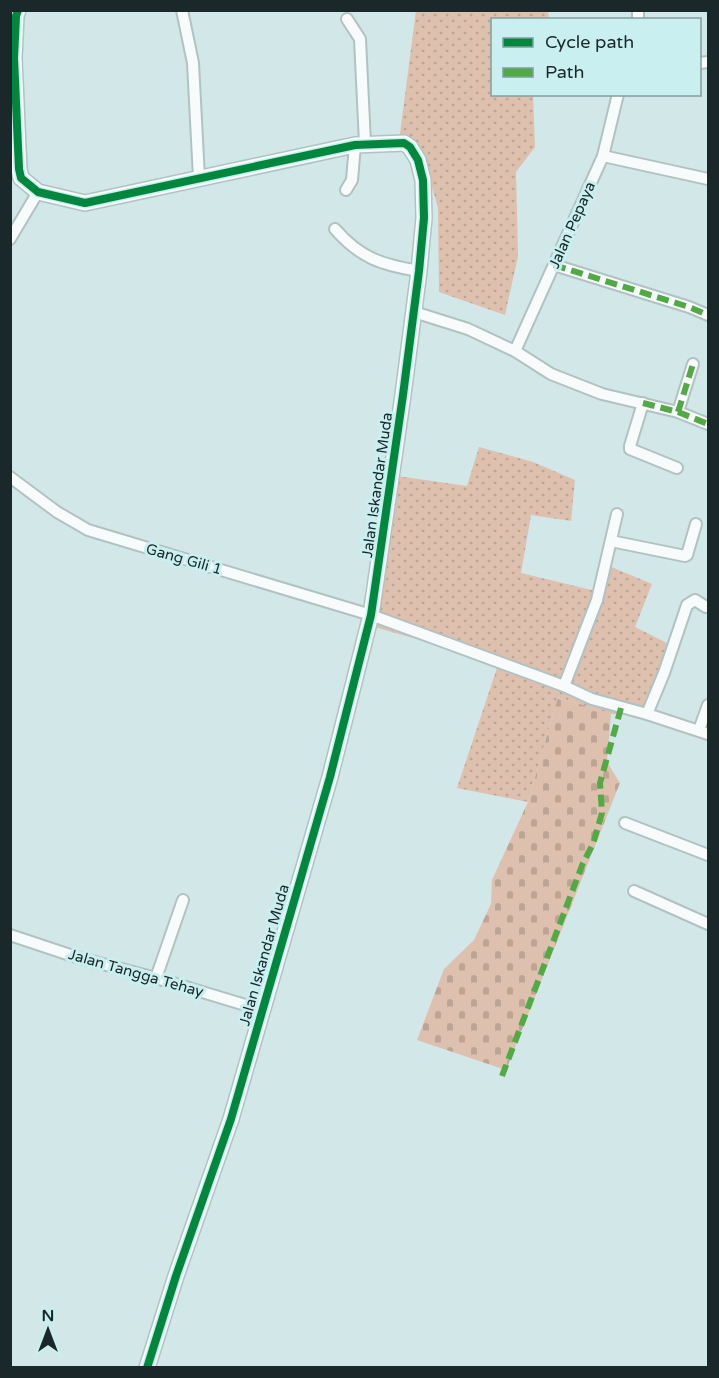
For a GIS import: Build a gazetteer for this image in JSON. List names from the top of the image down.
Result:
{
  "streets": {
    "street": [
      "Jalan Pepaya",
      "Jalan Iskandar Muda",
      "Gang Gili 1",
      "Jalan Tangga Tehay"
    ]
  },
  "crossings": [
    ["Jalan Iskandar Muda", "Gang Gili 1"],
    ["Jalan Iskandar Muda", "Jalan Tangga Tehay"]
  ],
  "legend": ["Cycle path", "Path"],
  "north": "top"
}
